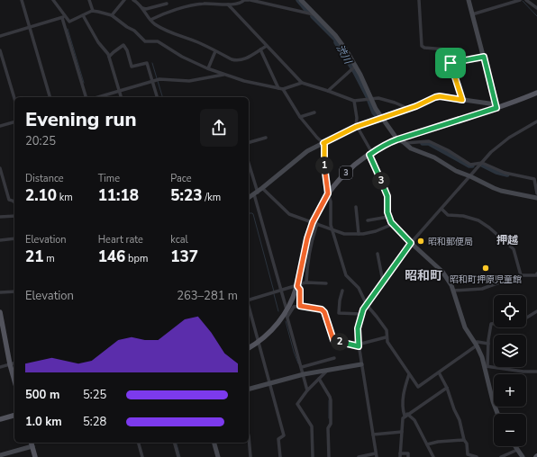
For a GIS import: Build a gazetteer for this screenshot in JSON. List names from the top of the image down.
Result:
{
  "streets": {
    "main road": ["3"]
  },
  "districts": ["押越", "昭和町"],
  "water": ["渋川"],
  "places": ["昭和郵便局", "昭和町押原児童館"],
  "page": {
    "heading": ["Evening run", "20:25"],
    "pins": ["1", "3", "2"],
    "stats": [
      ["Distance", "2.10 km"],
      ["Time", "11:18"],
      ["Pace", "5:23 /km"],
      ["Elevation", "21 m"],
      ["Heart rate", "146 bpm"],
      ["kcal", "137"]
    ],
    "chart": ["Elevation", "263–281 m"],
    "map_buttons": ["+", "−"],
    "list": [
      {
        "name": "500 m",
        "note": "5:25"
      },
      {
        "name": "1.0 km",
        "note": "5:28"
      }
    ]
  }
}
